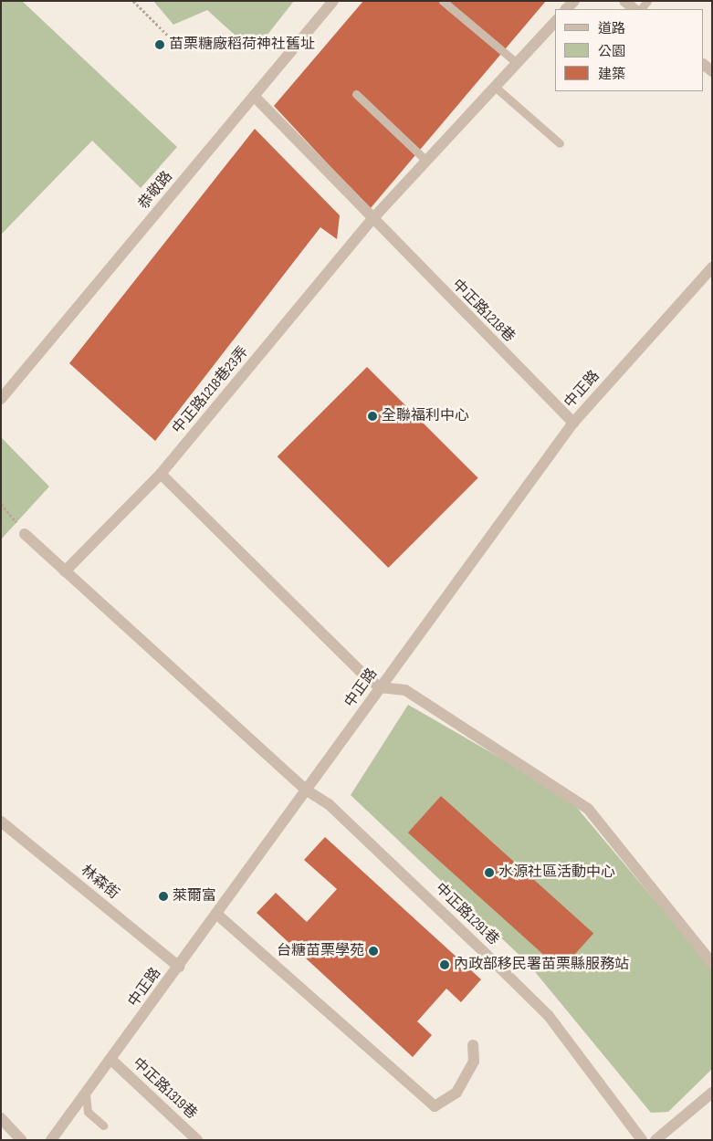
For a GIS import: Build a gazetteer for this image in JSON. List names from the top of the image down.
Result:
{
  "streets": {
    "street": [
      "恭敬路",
      "中正路1218巷",
      "中正路",
      "中正路1218巷23弄",
      "林森街",
      "中正路1291巷",
      "中正路1319巷"
    ]
  },
  "crossings": [
    ["恭敬路", "中正路1218巷"],
    ["中正路1218巷", "中正路"],
    ["中正路1218巷", "中正路1218巷23弄"],
    ["中正路", "林森街"],
    ["中正路", "中正路1291巷"],
    ["中正路", "中正路1319巷"],
    ["中正路1218巷23弄", "中正路1291巷"]
  ],
  "places": [
    "苗栗糖廠稻荷神社舊址",
    "全聯福利中心",
    "水源社區活動中心",
    "萊爾富",
    "台糖苗栗學苑",
    "內政部移民署苗栗縣服務站"
  ],
  "legend": ["道路", "公園", "建築"]
}
